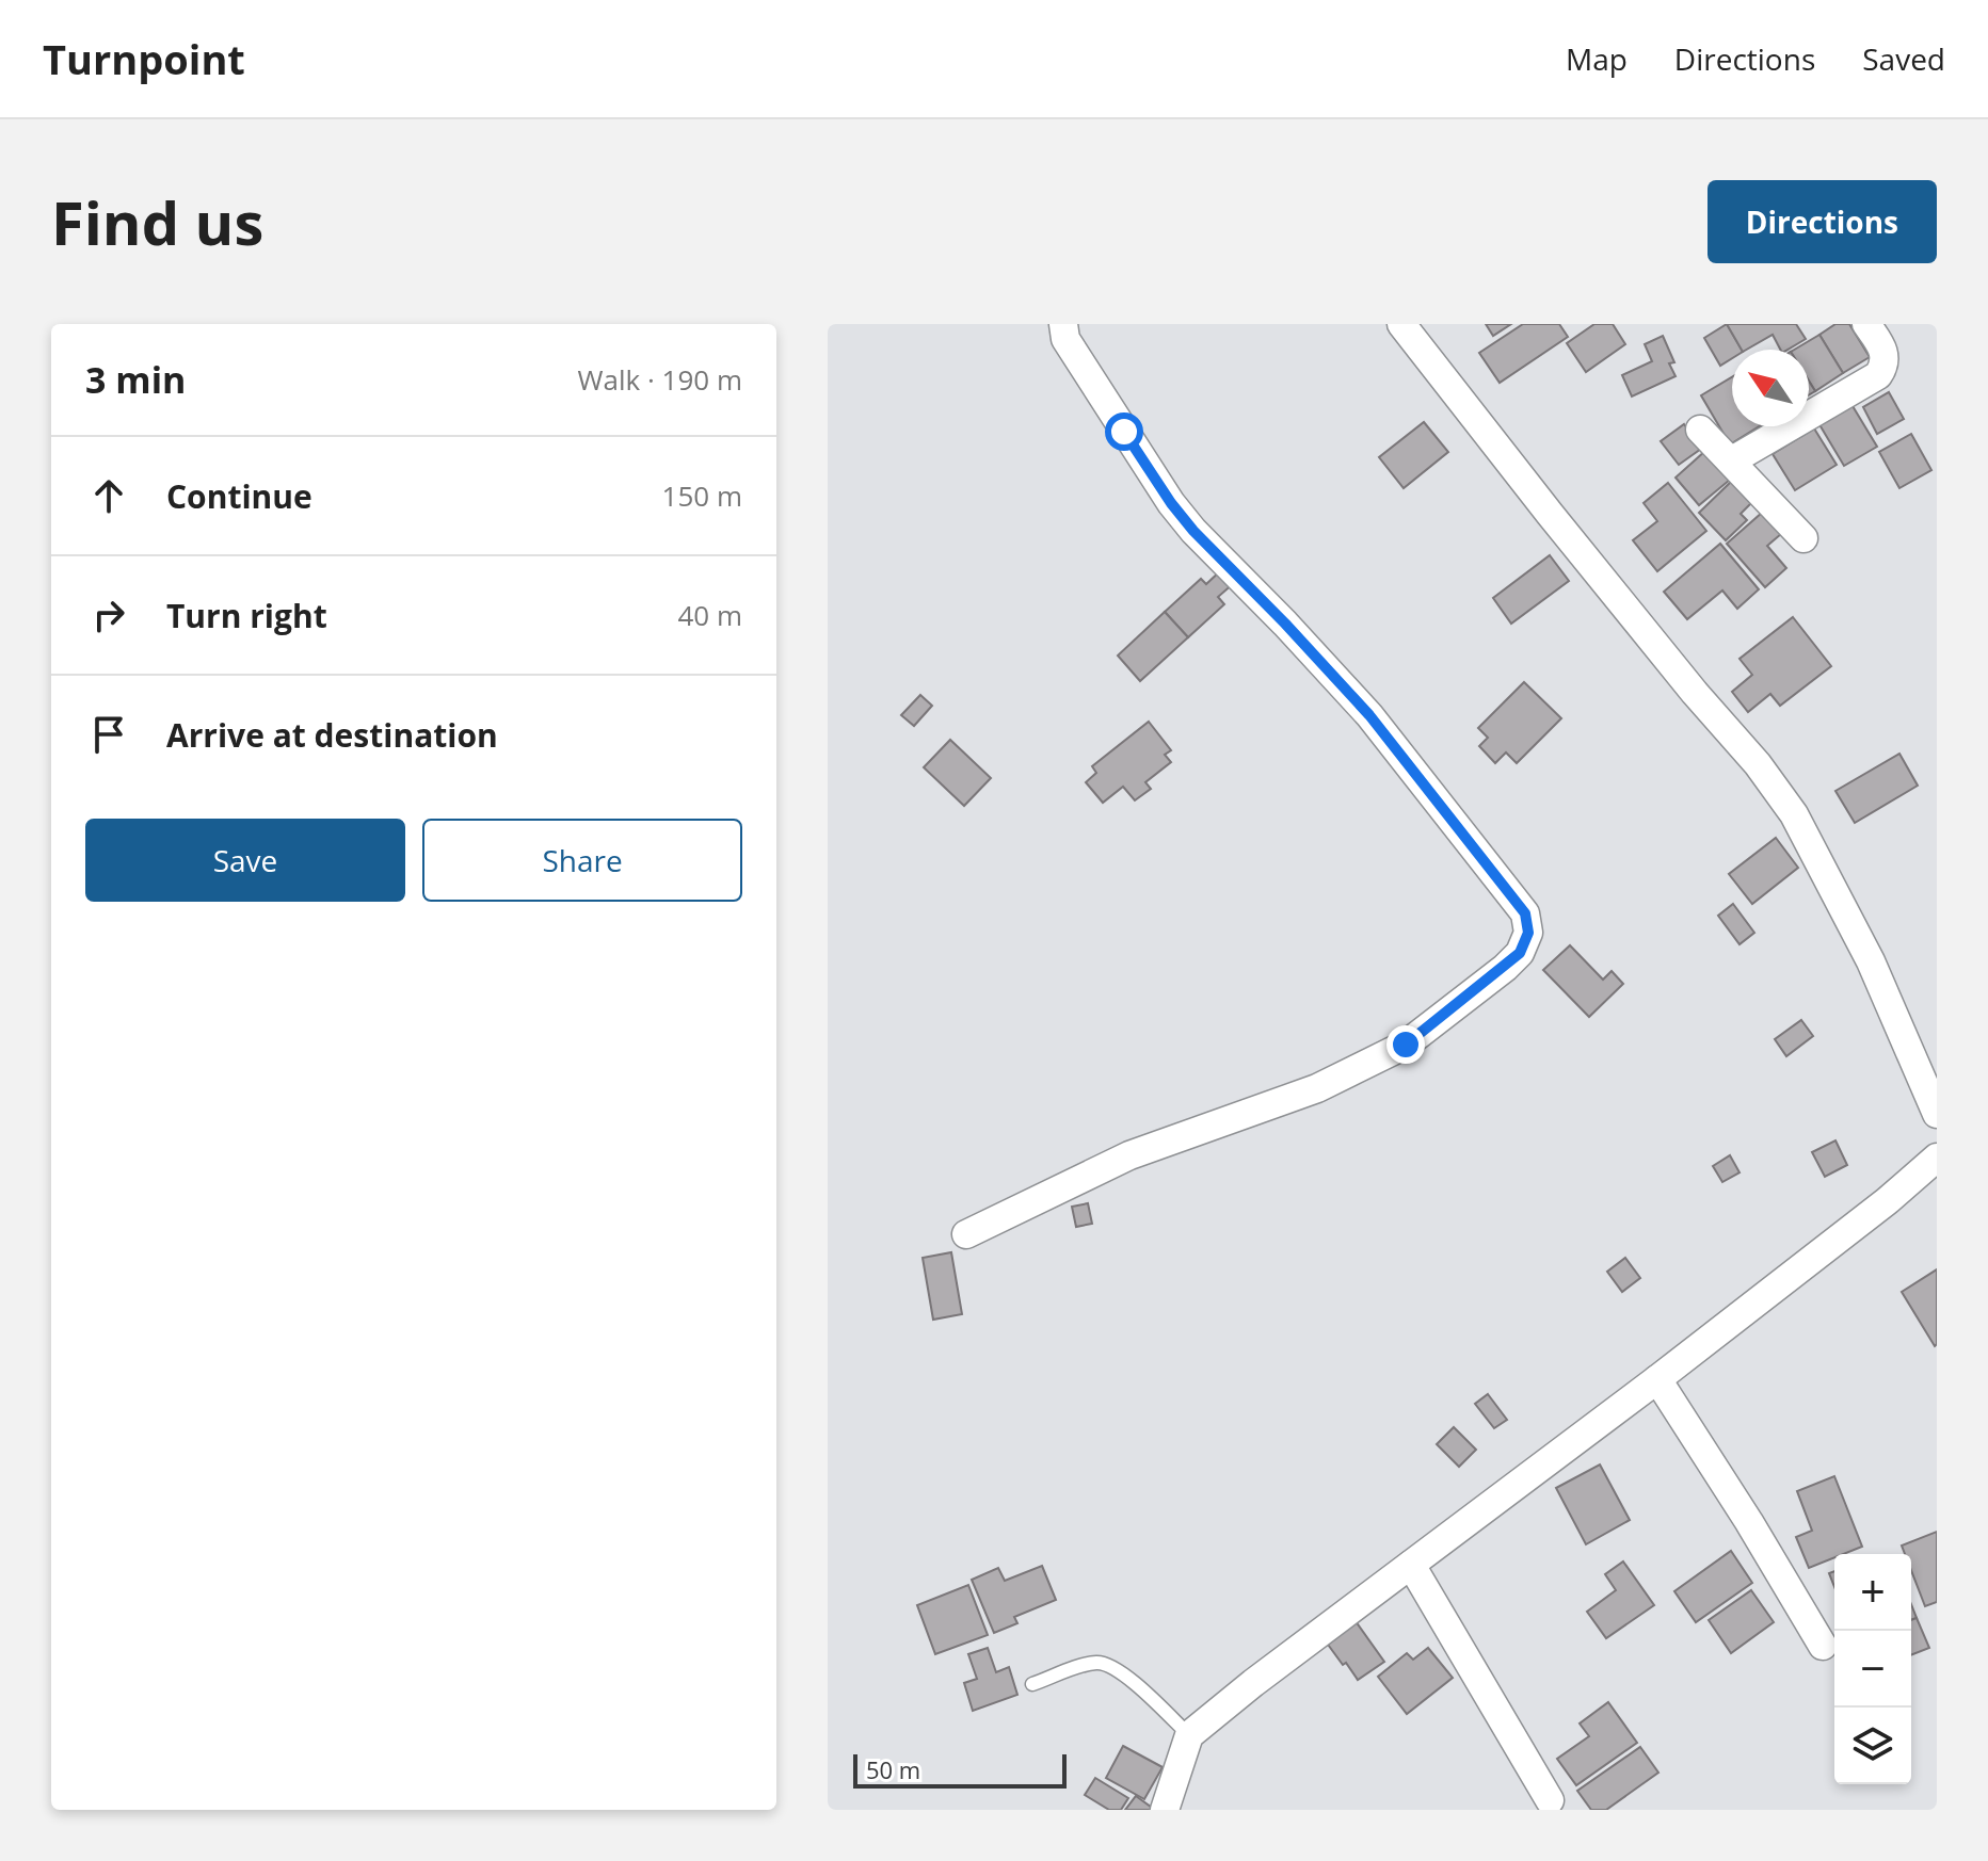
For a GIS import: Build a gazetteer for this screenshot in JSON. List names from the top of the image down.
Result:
{
  "scale_bar": "50 m",
  "north": "top left",
  "page": {
    "header": "Turnpoint",
    "nav": ["Map", "Directions", "Saved"],
    "buttons": [
      "Directions",
      ["Save", "Share"]
    ],
    "title": "Find us",
    "heading": ["3 min", "Walk · 190 m"],
    "list": [
      ["Continue", "150 m"],
      ["Turn right", "40 m"],
      "Arrive at destination"
    ],
    "map_buttons": ["+", "−"],
    "scale": "50 m"
  }
}
